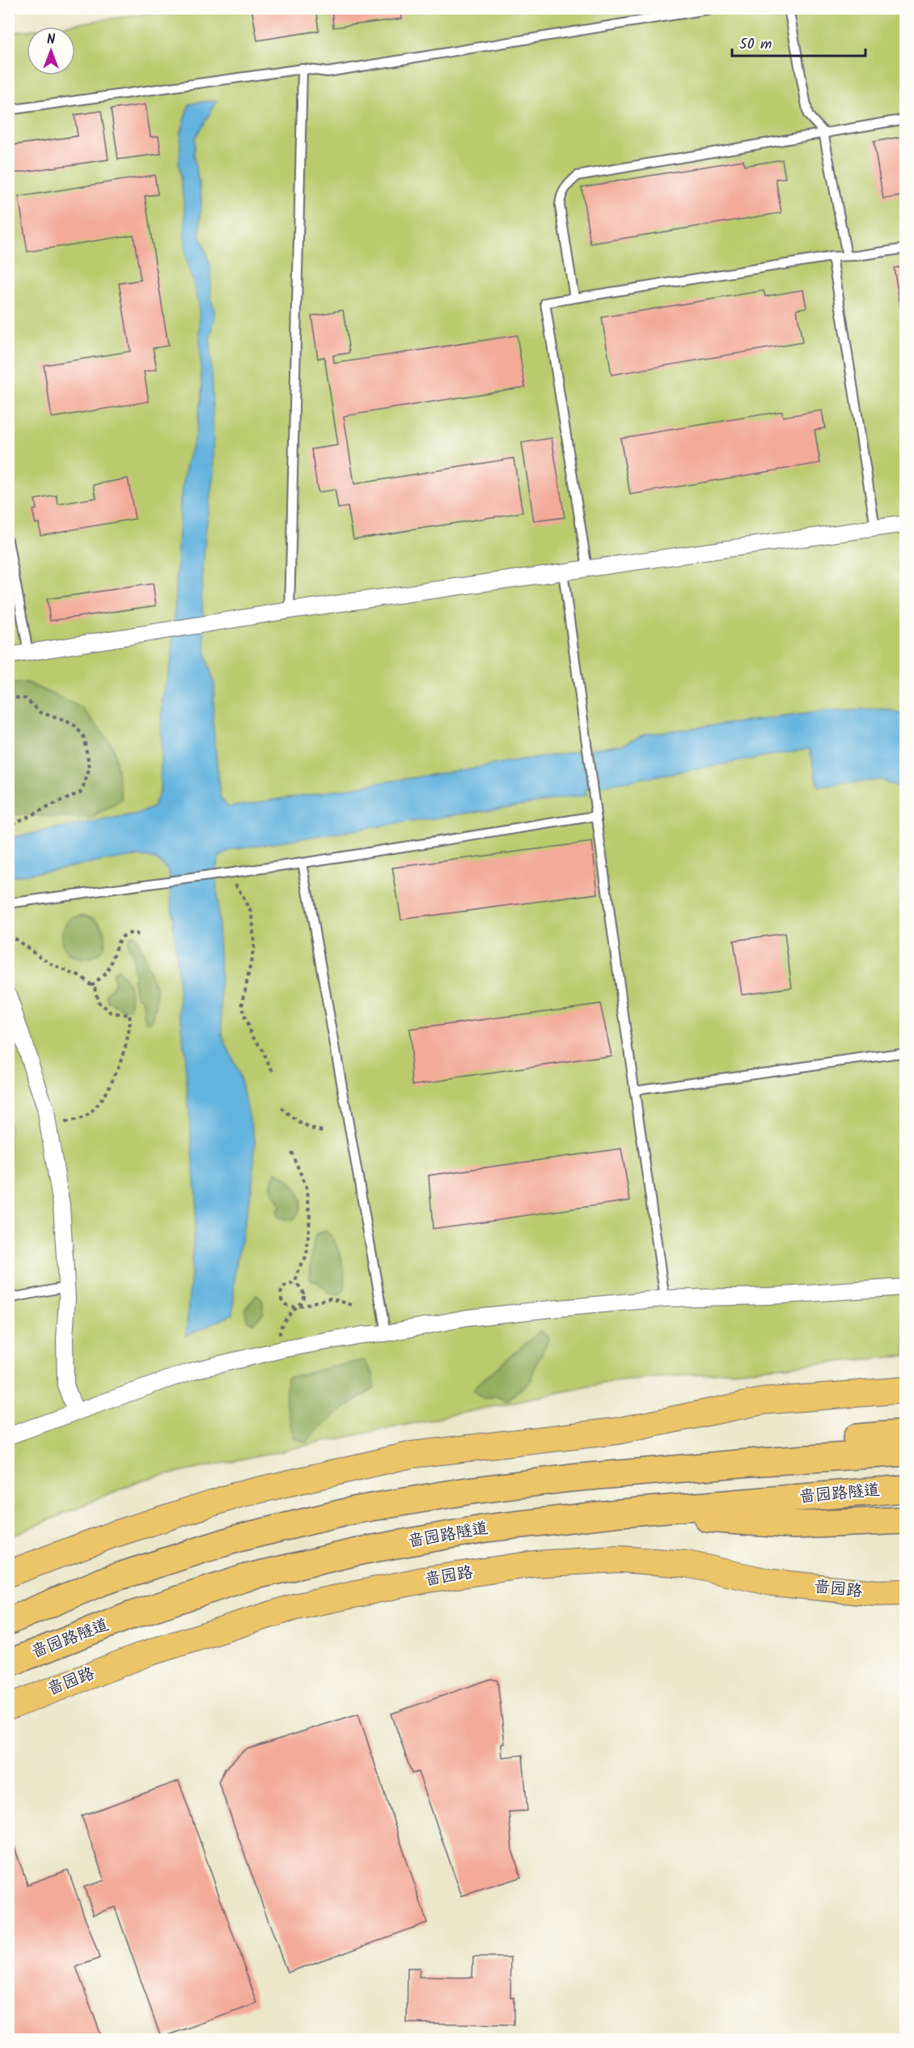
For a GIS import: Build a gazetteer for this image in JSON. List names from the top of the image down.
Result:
{
  "streets": {
    "highway": ["啬园路隧道"],
    "main road": ["啬园路"]
  },
  "scale_bar": "50 m",
  "north": "top"
}
